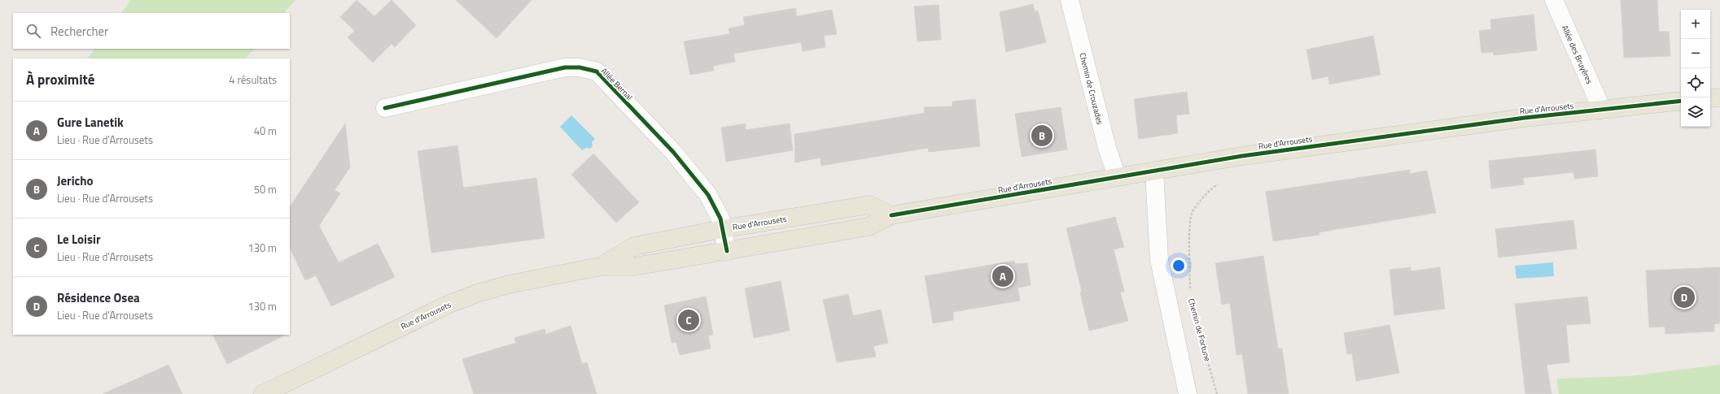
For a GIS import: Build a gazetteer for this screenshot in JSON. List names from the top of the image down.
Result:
{
  "streets": {
    "main road": ["Rue d'Arrousets"],
    "street": ["Allée des Bruyères", "Allée Bernal", "Chemin de Crouzades"],
    "path": ["Chemin de Fortune"]
  },
  "crossings": [
    ["Allée des Bruyères", "Rue d'Arrousets"],
    ["Allée Bernal", "Rue d'Arrousets"],
    ["Chemin de Crouzades", "Rue d'Arrousets"]
  ],
  "page": {
    "map_buttons": ["+", "−"],
    "search": "Rechercher",
    "heading": ["À proximité", "4 résultats"],
    "list": [
      {
        "mark": "A",
        "name": "Gure Lanetik",
        "note": "Lieu · Rue d'Arrousets",
        "value": "40 m"
      },
      {
        "mark": "B",
        "name": "Jericho",
        "note": "Lieu · Rue d'Arrousets",
        "value": "50 m"
      },
      {
        "mark": "C",
        "name": "Le Loisir",
        "note": "Lieu · Rue d'Arrousets",
        "value": "130 m"
      },
      {
        "mark": "D",
        "name": "Résidence Osea",
        "note": "Lieu · Rue d'Arrousets",
        "value": "130 m"
      }
    ],
    "pins": [
      "B",
      "A",
      "D",
      "C"
    ]
  }
}
